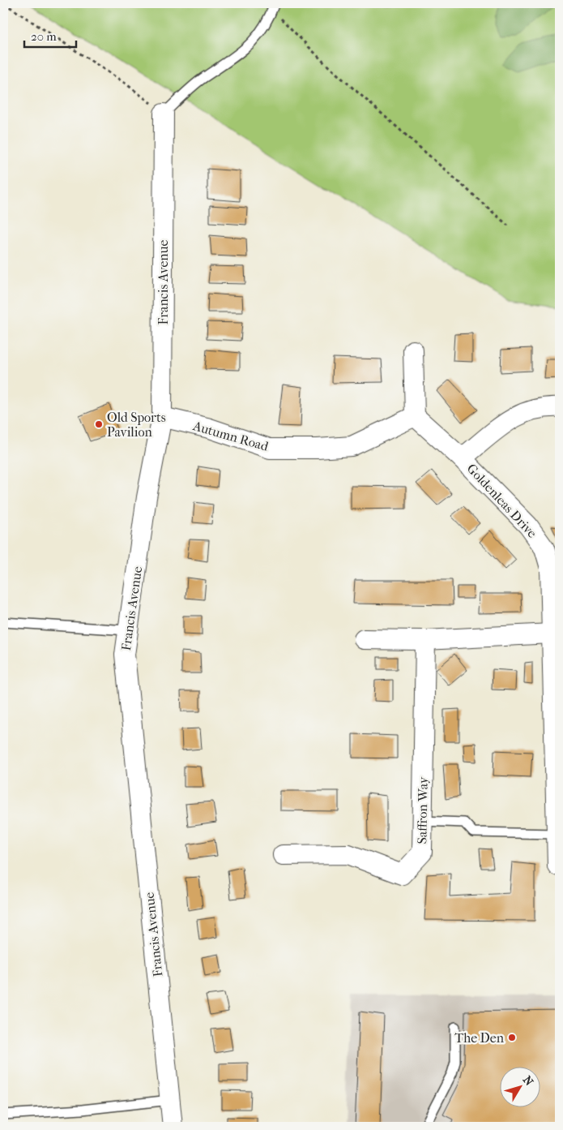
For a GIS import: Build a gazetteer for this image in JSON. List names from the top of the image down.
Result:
{
  "streets": {
    "street": [
      "Francis Avenue",
      "Autumn Road",
      "Goldenleas Drive",
      "Saffron Way"
    ]
  },
  "crossings": [
    ["Francis Avenue", "Autumn Road"],
    ["Autumn Road", "Goldenleas Drive"]
  ],
  "places": ["Old Sports Pavilion", "The Den"],
  "scale_bar": "20 m",
  "north": "top right"
}
